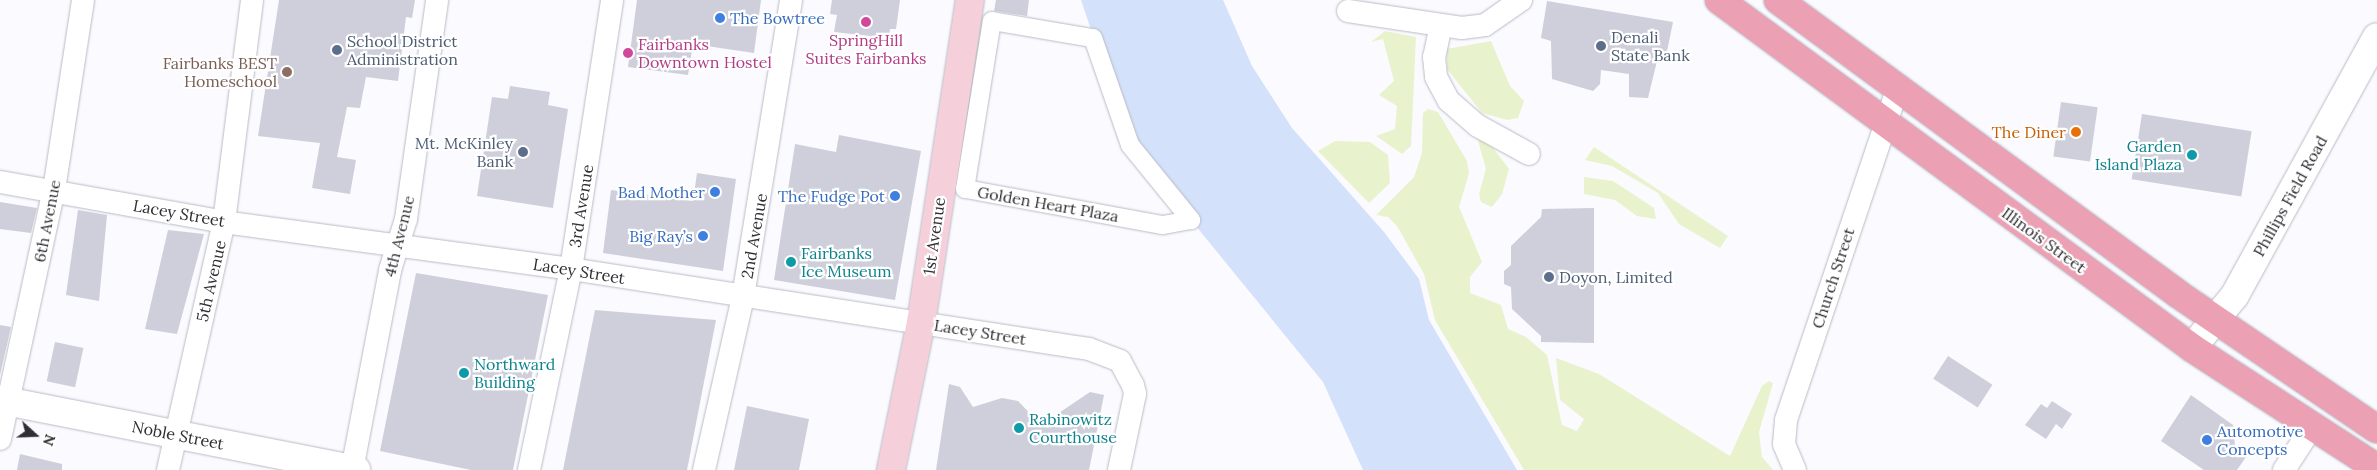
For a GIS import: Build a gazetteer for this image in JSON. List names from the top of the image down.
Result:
{
  "streets": {
    "main road": ["1st Avenue", "Illinois Street"],
    "street": [
      "Phillips Field Road",
      "Golden Heart Plaza",
      "3rd Avenue",
      "Lacey Street",
      "6th Avenue",
      "4th Avenue",
      "2nd Avenue",
      "Church Street",
      "5th Avenue",
      "Noble Street"
    ]
  },
  "crossings": [
    ["Phillips Field Road", "Illinois Street"],
    ["3rd Avenue", "Lacey Street"],
    ["Lacey Street", "6th Avenue"],
    ["Lacey Street", "4th Avenue"],
    ["Lacey Street", "2nd Avenue"],
    ["Lacey Street", "1st Avenue"],
    ["Lacey Street", "5th Avenue"],
    ["6th Avenue", "Noble Street"],
    ["4th Avenue", "Noble Street"],
    ["Illinois Street", "Church Street"],
    ["5th Avenue", "Noble Street"]
  ],
  "places": [
    "The Bowtree",
    "SpringHill Suites Fairbanks",
    "Denali State Bank",
    "School District Administration",
    "Fairbanks Downtown Hostel",
    "Fairbanks BEST Homeschool",
    "The Diner",
    "Mt. McKinley Bank",
    "Garden Island Plaza",
    "Bad Mother",
    "The Fudge Pot",
    "Big Ray’s",
    "Fairbanks Ice Museum",
    "Doyon, Limited",
    "Northward Building",
    "Rabinowitz Courthouse",
    "Automotive Concepts"
  ],
  "north": "right"
}
